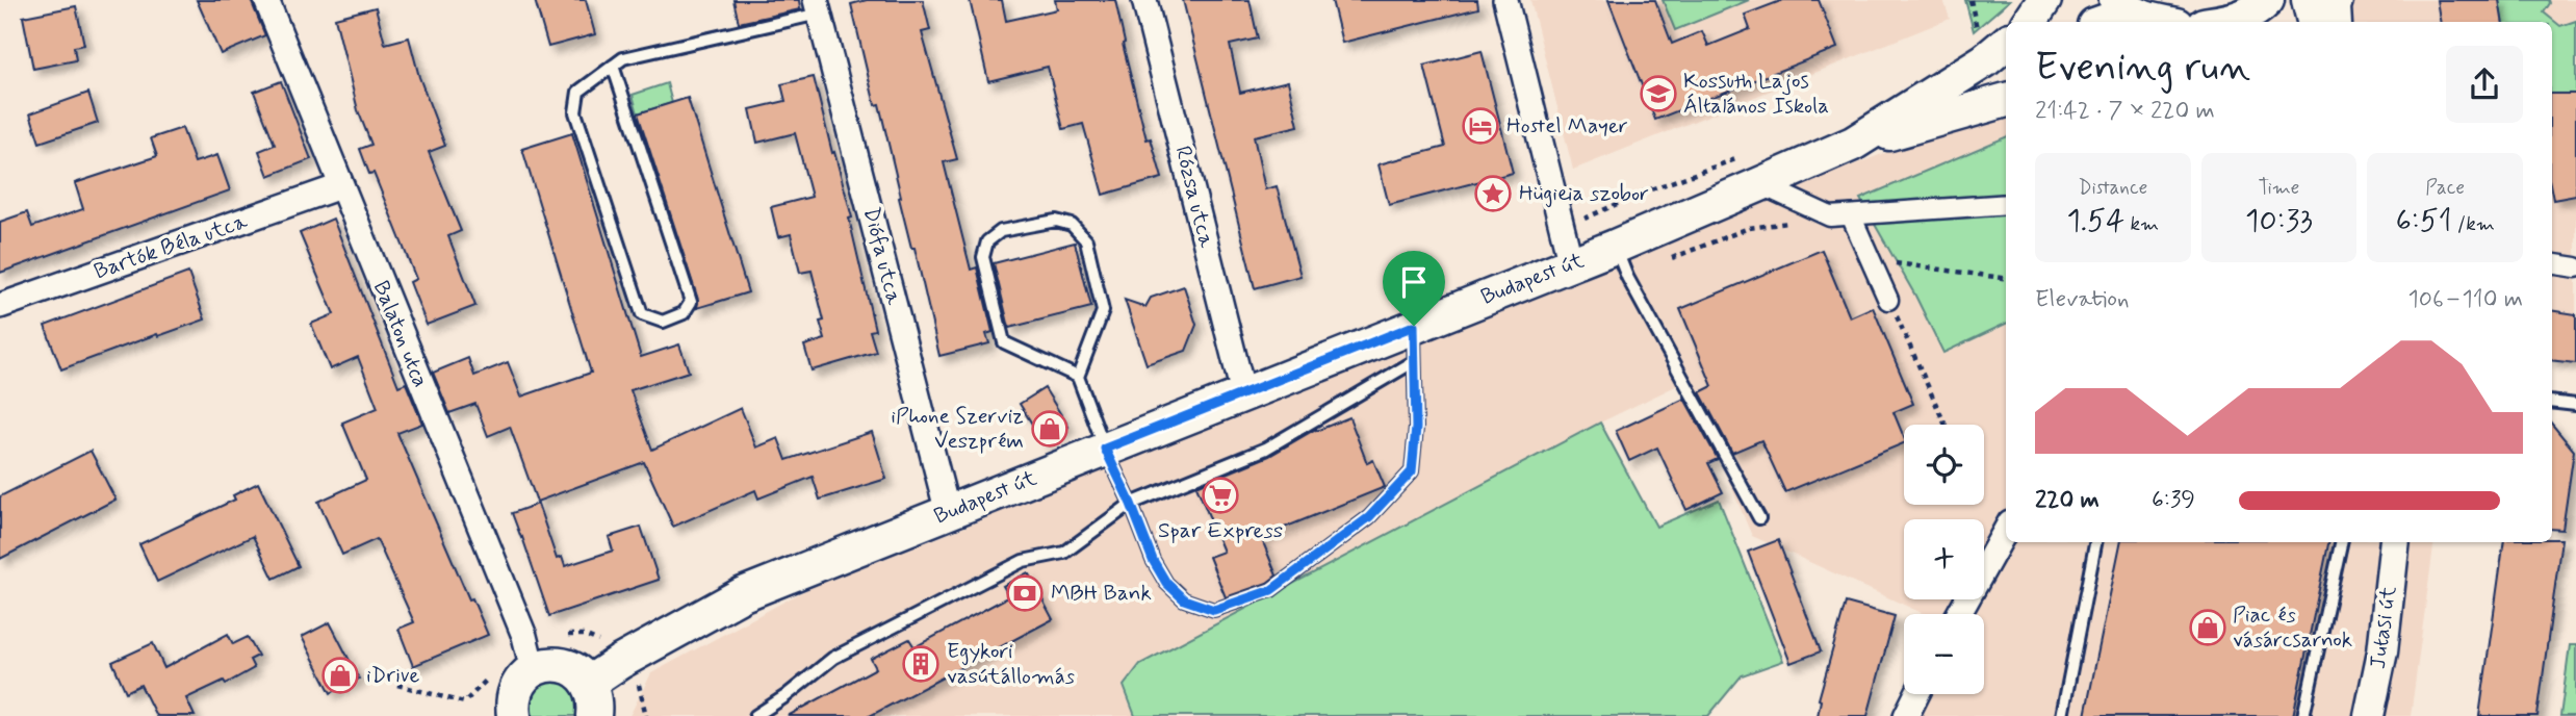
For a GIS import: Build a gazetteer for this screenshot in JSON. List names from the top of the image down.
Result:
{
  "streets": {
    "main road": ["Budapest út"],
    "street": [
      "Rózsa utca",
      "Bartók Béla utca",
      "Diófa utca",
      "Balaton utca",
      "Jutasi út"
    ]
  },
  "crossings": [
    ["Rózsa utca", "Budapest út"],
    ["Bartók Béla utca", "Balaton utca"],
    ["Diófa utca", "Budapest út"]
  ],
  "places": {
    "school or university": ["Kossuth Lajos Általános Iskola"],
    "hotel": ["Hostel Mayer"],
    "place": ["Hügieia szobor"],
    "shop": ["iPhone Szerviz Veszprém", "Piac és vásárcsarnok", "iDrive"],
    "supermarket": ["Spar Express"],
    "bank": ["MBH Bank"],
    "building": ["Egykori vasútállomás"]
  },
  "page": {
    "heading": ["Evening run", "21:42 · 7 × 220 m"],
    "stats": [
      ["Distance", "1.54 km"],
      ["Time", "10:33"],
      ["Pace", "6:51 /km"]
    ],
    "chart": ["Elevation", "106–110 m"],
    "map_buttons": ["+", "−"],
    "list": [
      {
        "name": "220 m",
        "note": "6:39"
      }
    ]
  }
}
